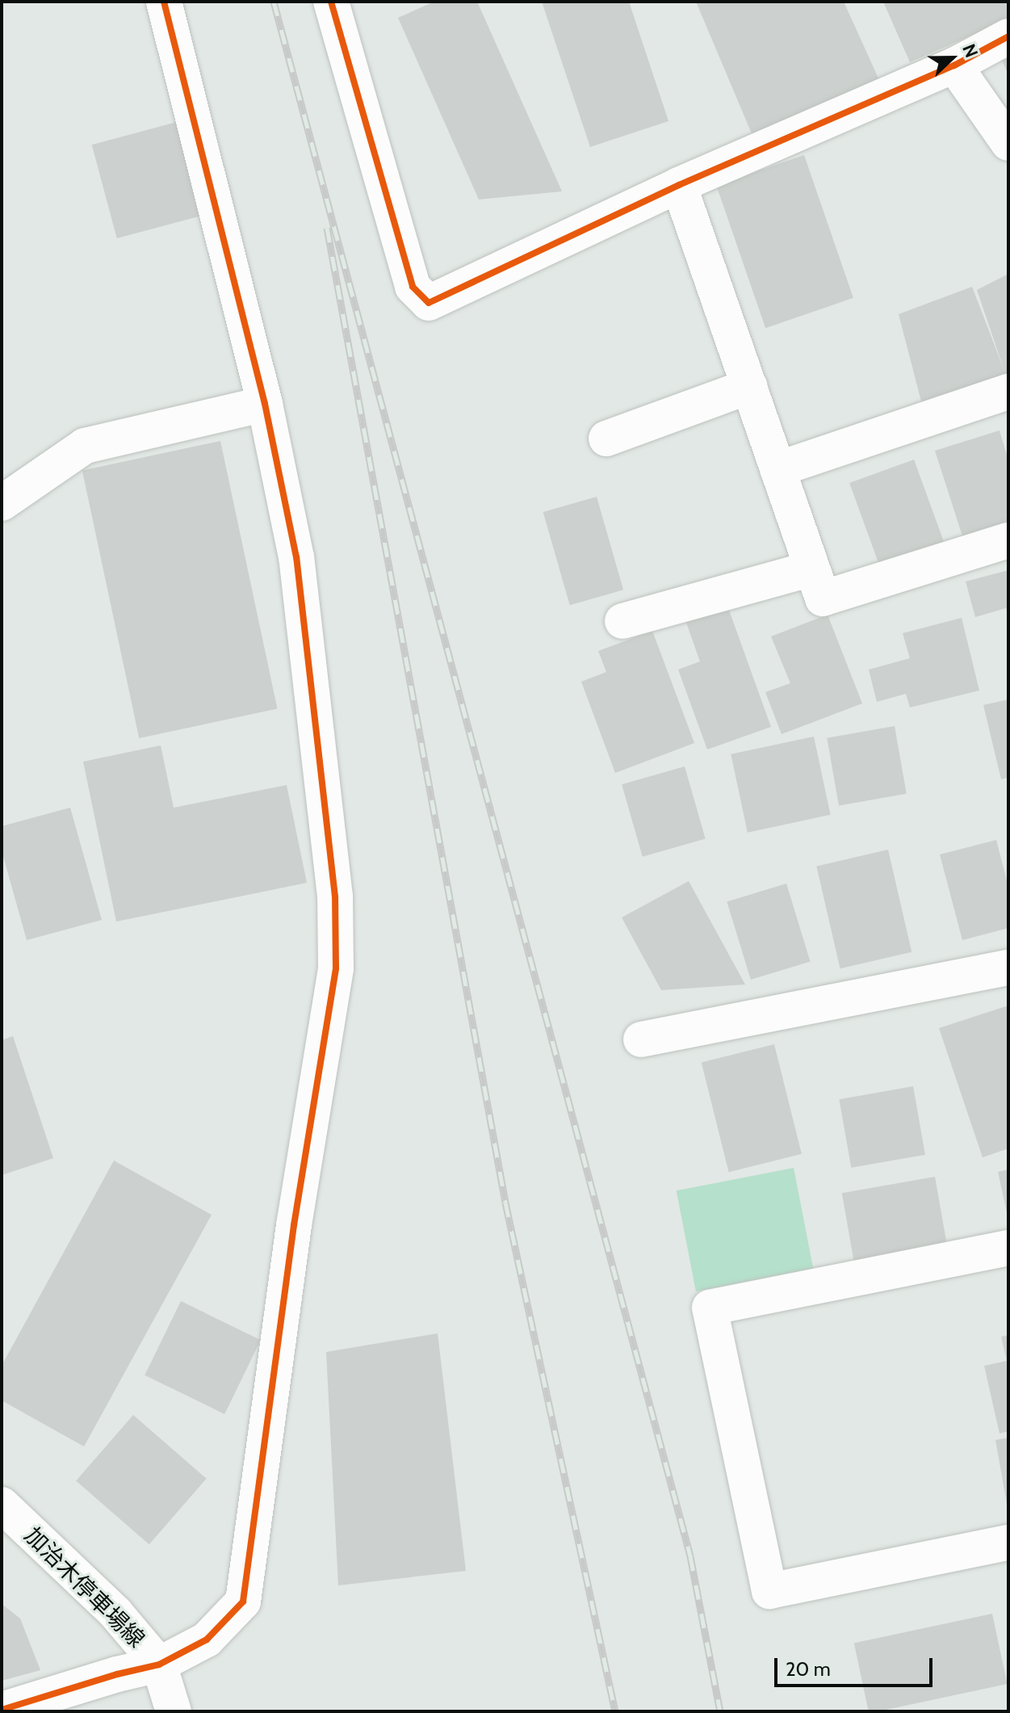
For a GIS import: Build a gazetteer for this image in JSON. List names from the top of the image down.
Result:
{
  "streets": {
    "street": ["加治木停車場線"]
  },
  "scale_bar": "20 m",
  "north": "right"
}
